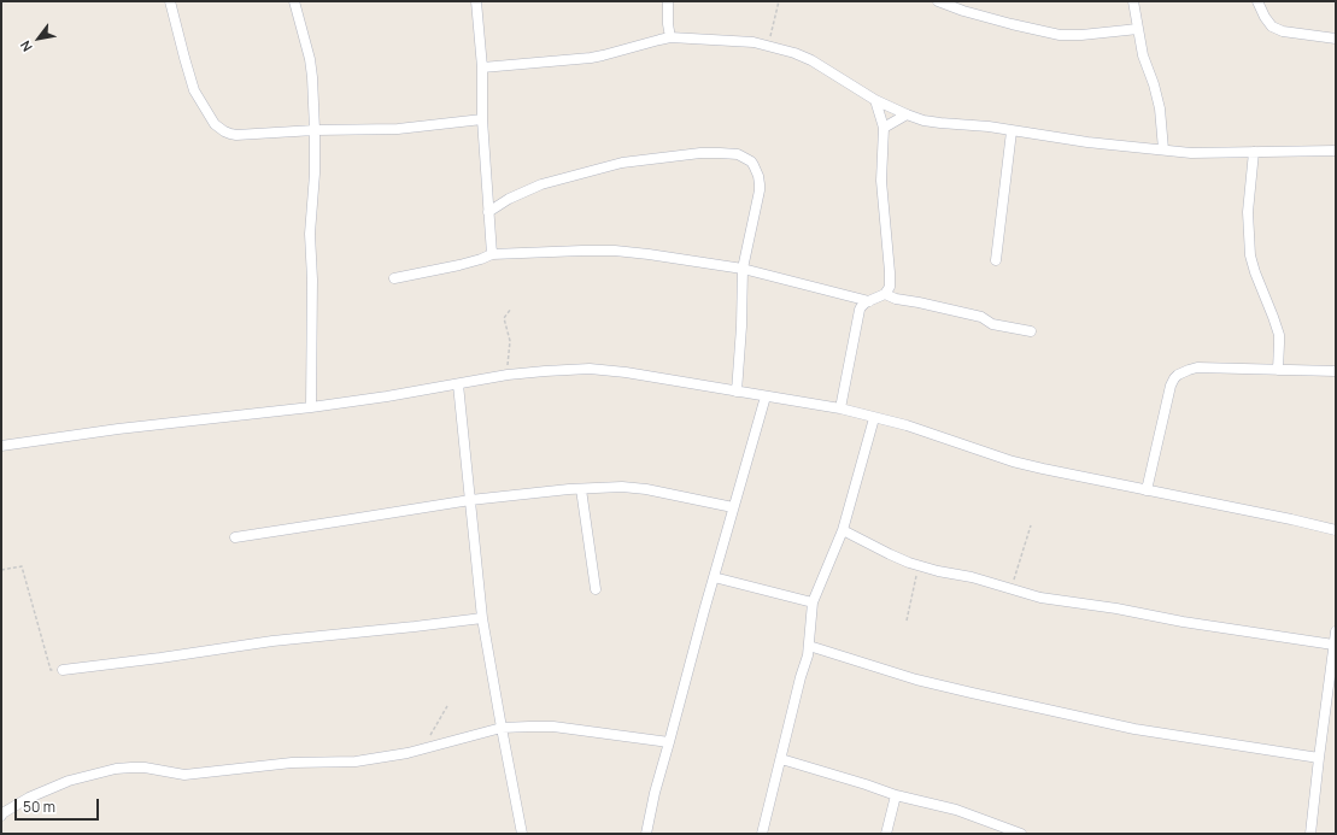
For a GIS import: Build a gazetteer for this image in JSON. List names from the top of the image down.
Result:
{
  "scale_bar": "50 m",
  "north": "bottom left"
}
